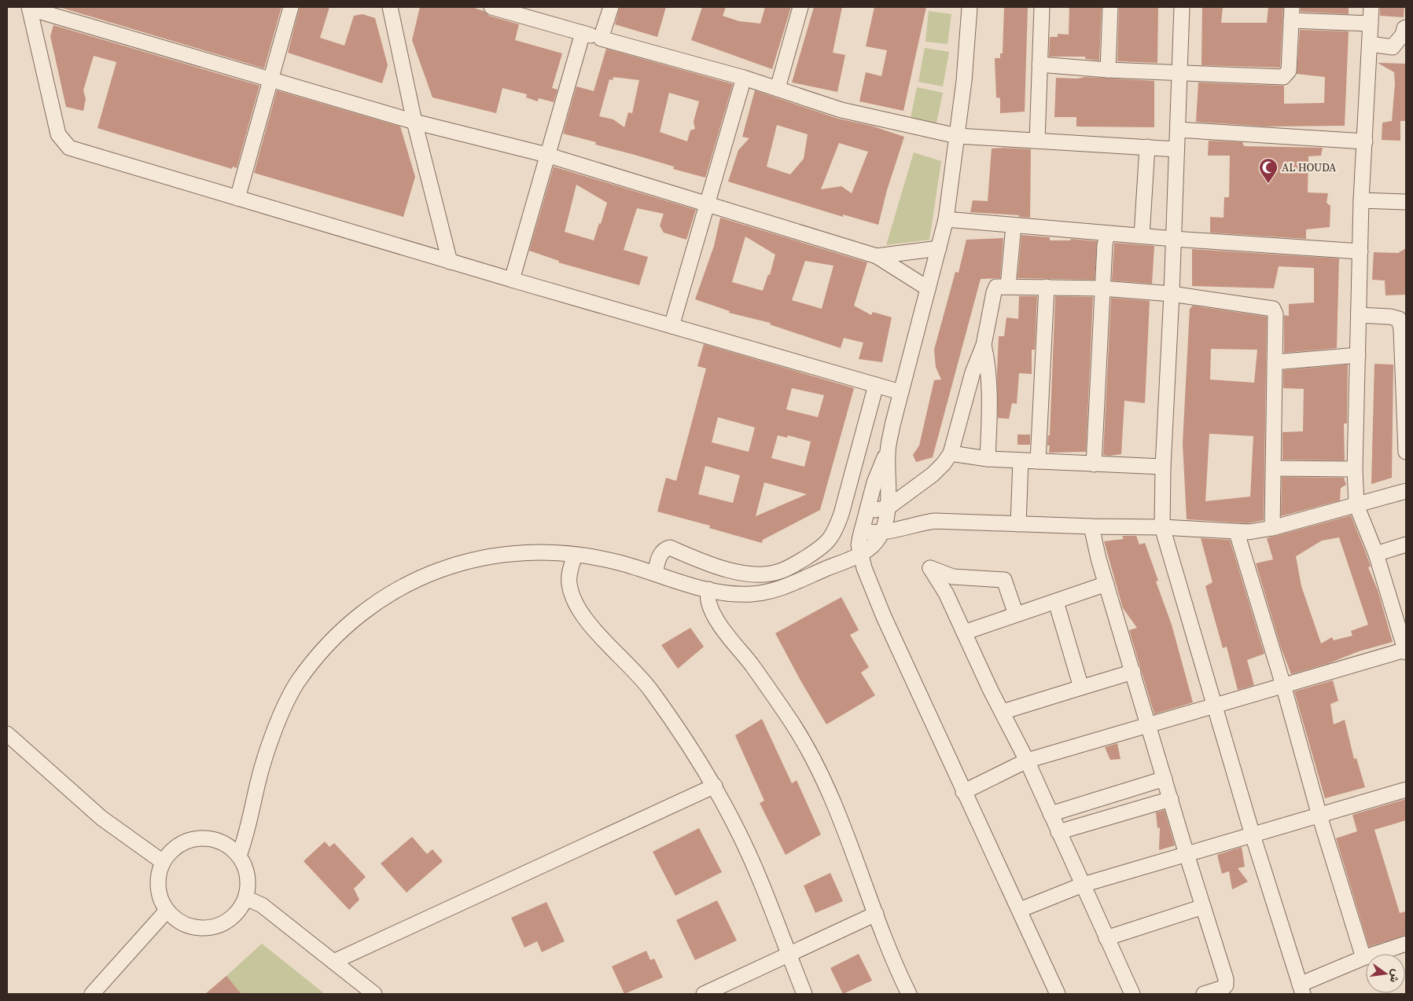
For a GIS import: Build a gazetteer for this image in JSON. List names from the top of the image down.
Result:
{
  "places": {
    "mosque": ["AL HOUDA"]
  },
  "north": "right"
}
